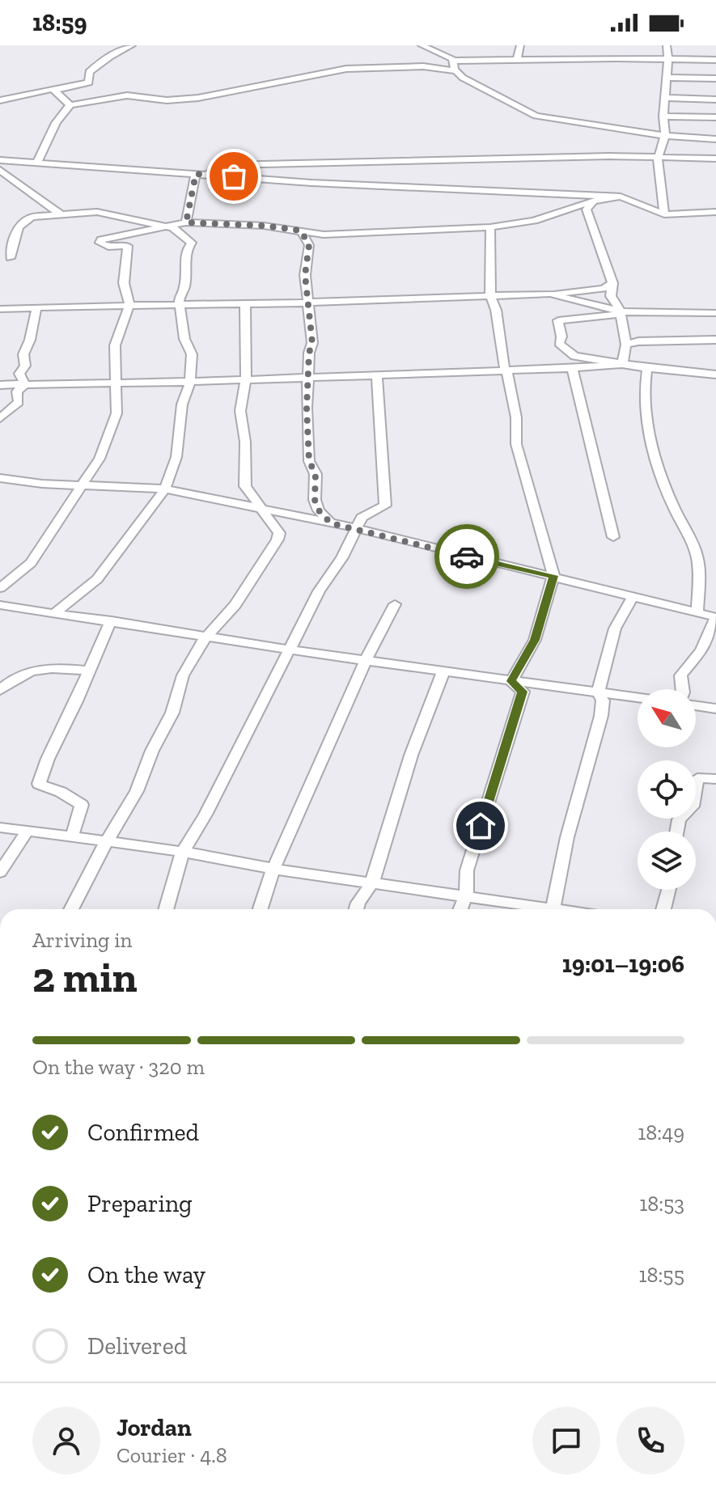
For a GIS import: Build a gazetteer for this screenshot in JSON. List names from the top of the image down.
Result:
{
  "north": "top left",
  "page": {
    "status": "18:59",
    "heading": ["2 min", "Arriving in", "19:01–19:06"],
    "panel": ["Jordan", "Courier · 4.8"],
    "bar": "On the way · 320 m",
    "list": [
      ["Confirmed", "18:49"],
      ["Preparing", "18:53"],
      ["On the way", "18:55"],
      "Delivered"
    ]
  }
}
